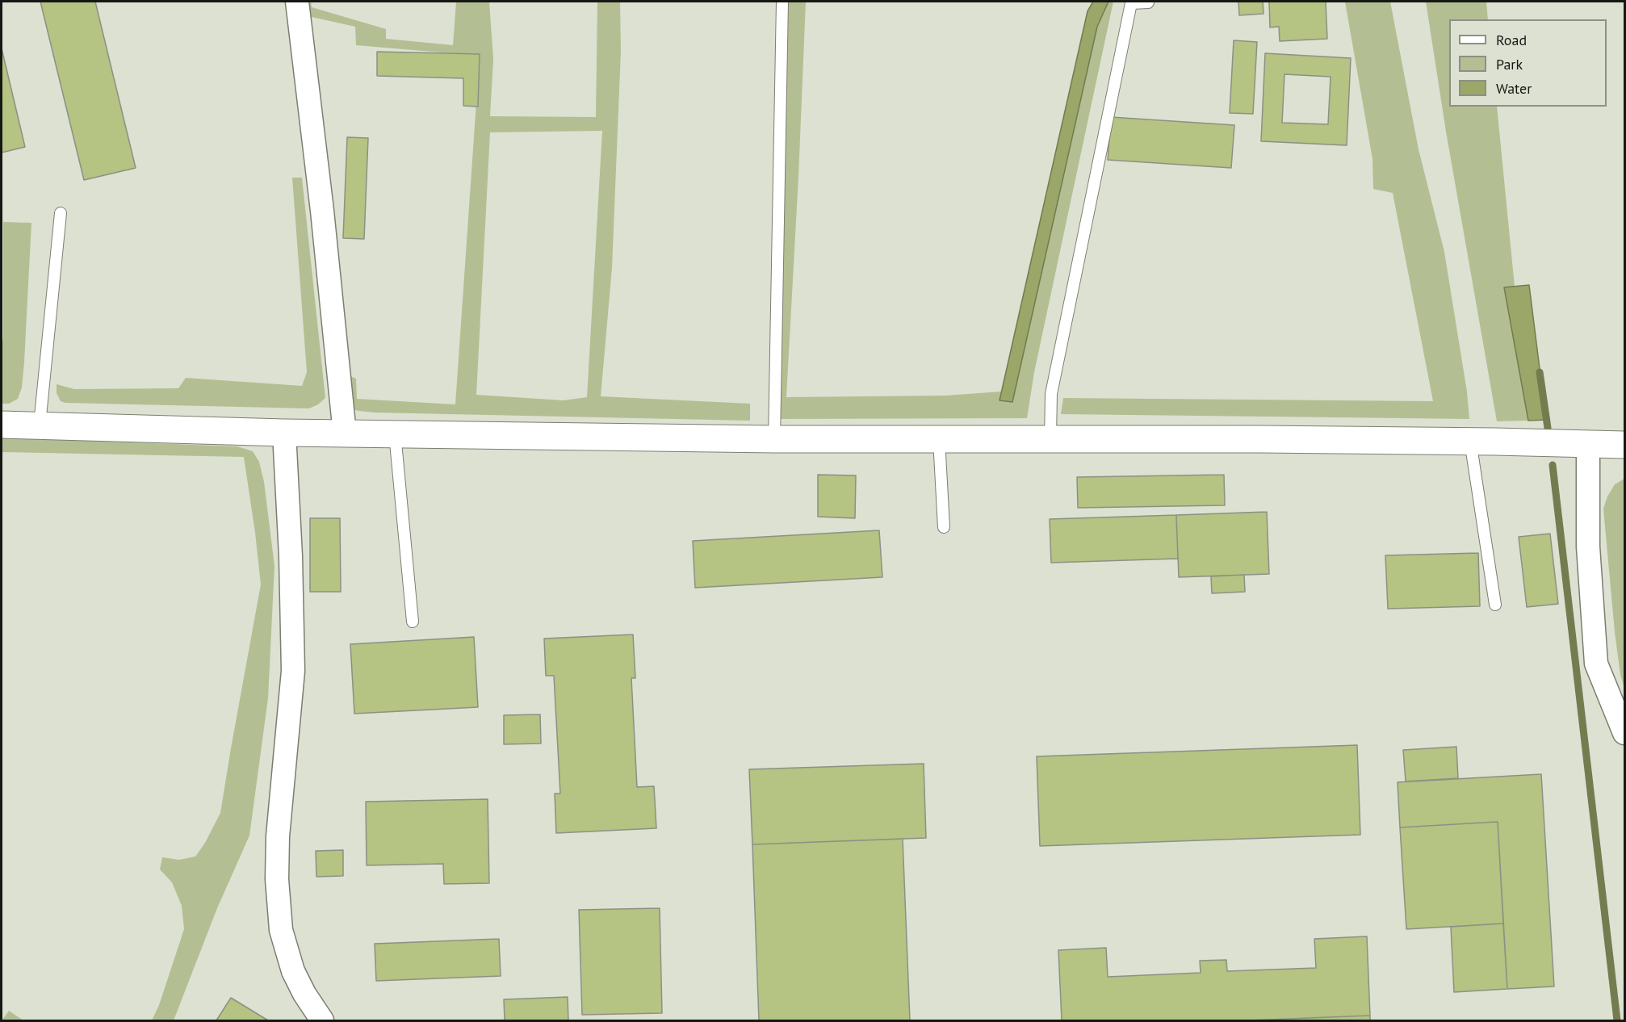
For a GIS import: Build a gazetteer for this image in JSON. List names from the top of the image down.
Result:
{
  "legend": ["Road", "Park", "Water"]
}
